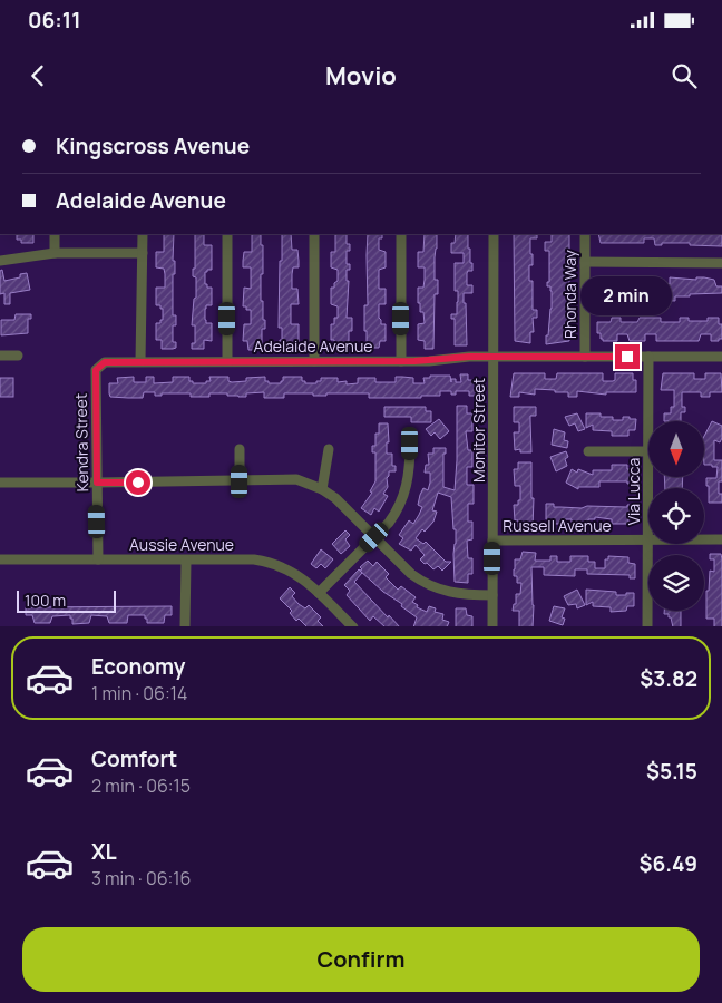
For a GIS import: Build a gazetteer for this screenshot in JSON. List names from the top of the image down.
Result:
{
  "streets": {
    "street": [
      "Rhonda Way",
      "Adelaide Avenue",
      "Monitor Street",
      "Kendra Street",
      "Via Lucca",
      "Russell Avenue",
      "Aussie Avenue"
    ]
  },
  "crossings": [
    ["Rhonda Way", "Adelaide Avenue"],
    ["Adelaide Avenue", "Monitor Street"],
    ["Adelaide Avenue", "Kendra Street"],
    ["Adelaide Avenue", "Via Lucca"],
    ["Monitor Street", "Russell Avenue"],
    ["Kendra Street", "Aussie Avenue"],
    ["Via Lucca", "Russell Avenue"]
  ],
  "scale_bar": "100 m",
  "north": "bottom",
  "page": {
    "status": "06:11",
    "header": "Movio",
    "banner": ["Kingscross Avenue", "Adelaide Avenue"],
    "bubble": "2 min",
    "scale": "100 m",
    "list": [
      {
        "name": "Economy",
        "note": "1 min · 06:14",
        "value": "$3.82"
      },
      {
        "name": "Comfort",
        "note": "2 min · 06:15",
        "value": "$5.15"
      },
      {
        "name": "XL",
        "note": "3 min · 06:16",
        "value": "$6.49"
      }
    ],
    "buttons": "Confirm"
  }
}
